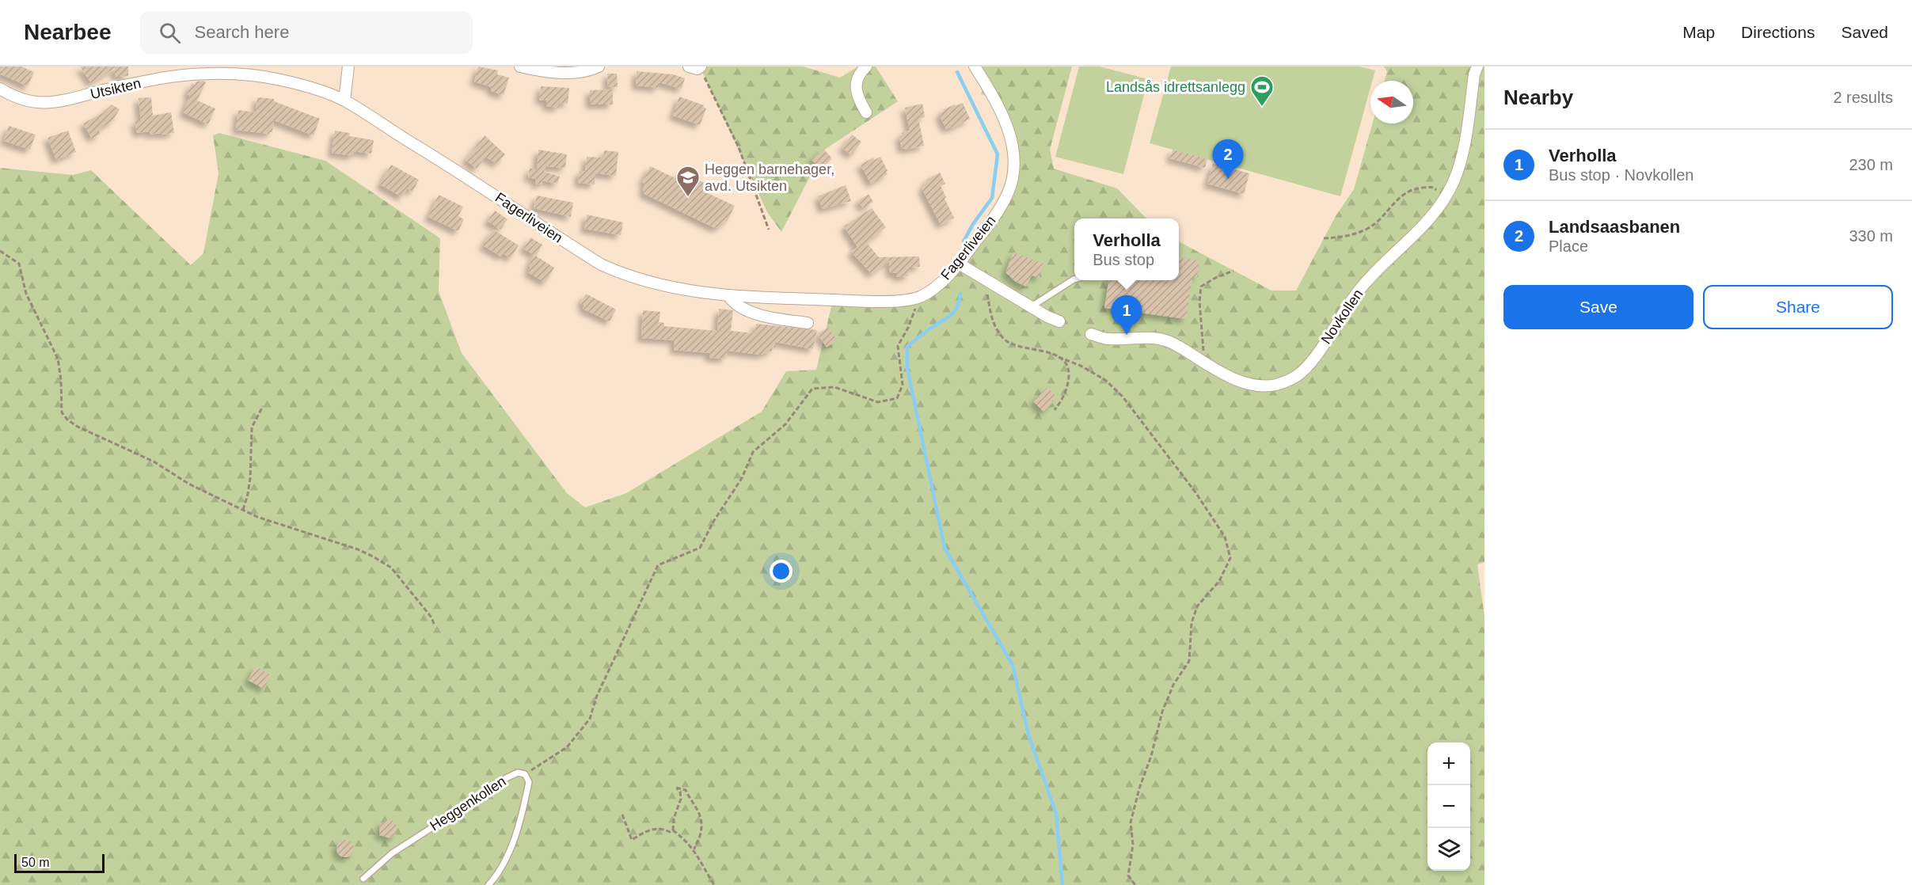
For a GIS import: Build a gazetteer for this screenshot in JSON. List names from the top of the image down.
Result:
{
  "streets": {
    "street": ["Utsikten", "Fagerliveien", "Novkollen"],
    "lane": ["Heggenkollen"]
  },
  "crossings": [
    ["Utsikten", "Fagerliveien"]
  ],
  "places": {
    "sports": ["Landsås idrettsanlegg"],
    "school or university": ["Heggen barnehager, avd. Utsikten"]
  },
  "scale_bar": "50 m",
  "north": "left",
  "page": {
    "header": "Nearbee",
    "search": "Search here",
    "nav": ["Map", "Directions", "Saved"],
    "heading": ["Nearby", "2 results"],
    "list": [
      {
        "mark": "1",
        "name": "Verholla",
        "note": "Bus stop · Novkollen",
        "value": "230 m"
      },
      {
        "mark": "2",
        "name": "Landsaasbanen",
        "note": "Place",
        "value": "330 m"
      }
    ],
    "pins": ["2", "1"],
    "popup": ["Verholla", "Bus stop"],
    "buttons": ["Save", "Share"],
    "map_buttons": ["+", "−"],
    "scale": "50 m"
  }
}
